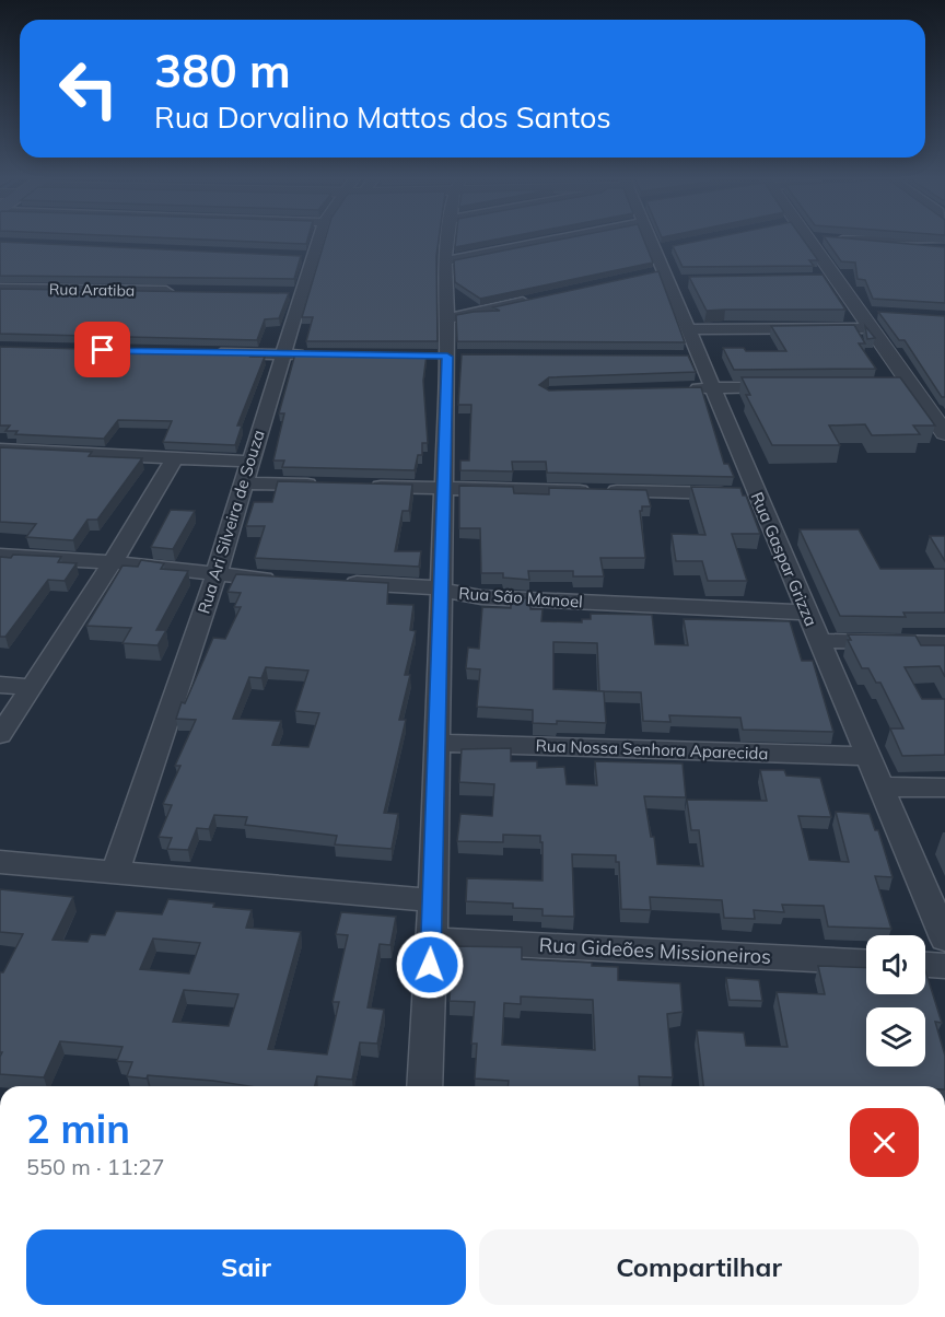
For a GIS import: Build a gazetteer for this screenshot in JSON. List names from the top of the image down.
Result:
{
  "streets": {
    "street": [
      "Rua Aratiba",
      "Rua Ari Silveira de Souza",
      "Rua Gaspar Grizza",
      "Rua São Manoel",
      "Rua Nossa Senhora Aparecida",
      "Rua Gideões Missioneiros"
    ]
  },
  "crossings": [
    ["Rua Gaspar Grizza", "Rua São Manoel"],
    ["Rua Gaspar Grizza", "Rua Nossa Senhora Aparecida"]
  ],
  "page": {
    "turn": ["380 m", "Rua Dorvalino Mattos dos Santos"],
    "heading": ["2 min", "550 m · 11:27"],
    "buttons": ["Sair", "Compartilhar"]
  }
}
